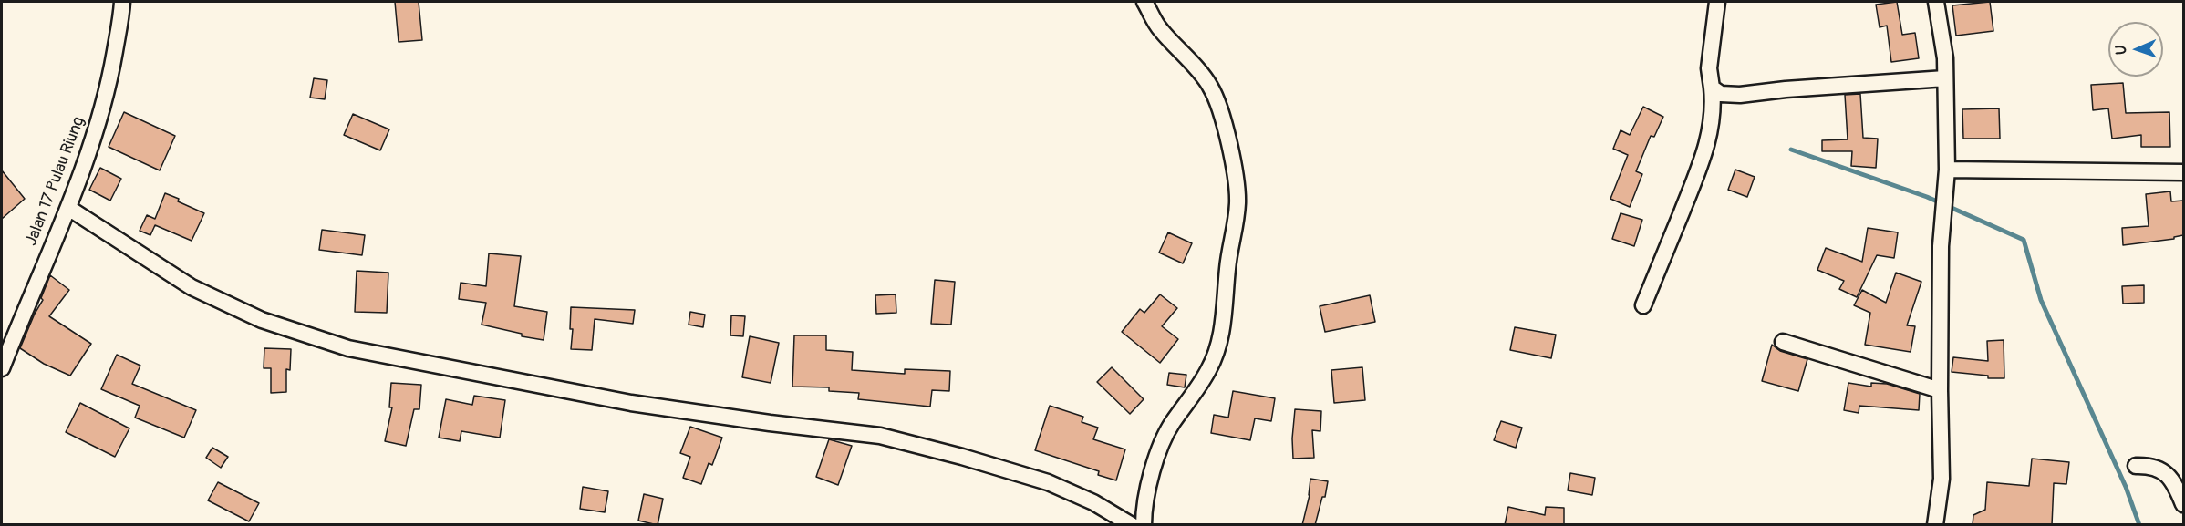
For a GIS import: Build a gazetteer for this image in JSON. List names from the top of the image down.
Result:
{
  "streets": {
    "street": ["Jalan 17 Pulau Riung"]
  },
  "north": "left"
}
